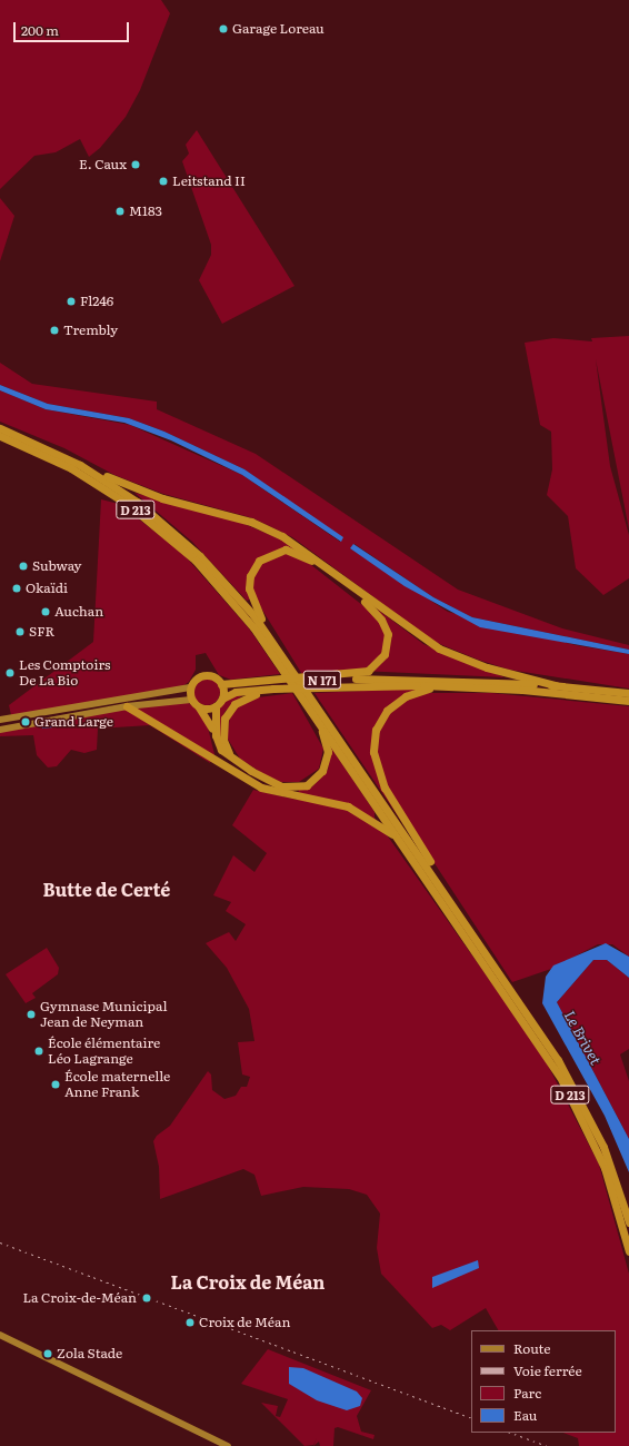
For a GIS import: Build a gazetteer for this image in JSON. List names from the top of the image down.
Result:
{
  "streets": {
    "highway": ["D 213", "N 171"]
  },
  "districts": ["Butte de Certé", "La Croix de Méan"],
  "water": ["Le Brivet"],
  "places": [
    "Garage Loreau",
    "E. Caux",
    "Leitstand II",
    "M183",
    "Fl246",
    "Trembly",
    "Subway",
    "Okaïdi",
    "Auchan",
    "SFR",
    "Les Comptoirs De La Bio",
    "Grand Large",
    "Gymnase Municipal Jean de Neyman",
    "École élémentaire Léo Lagrange",
    "École maternelle Anne Frank",
    "La Croix-de-Méan",
    "Croix de Méan",
    "Zola Stade"
  ],
  "legend": [
    "Route",
    "Voie ferrée",
    "Parc",
    "Eau"
  ],
  "scale_bar": "200 m"
}
